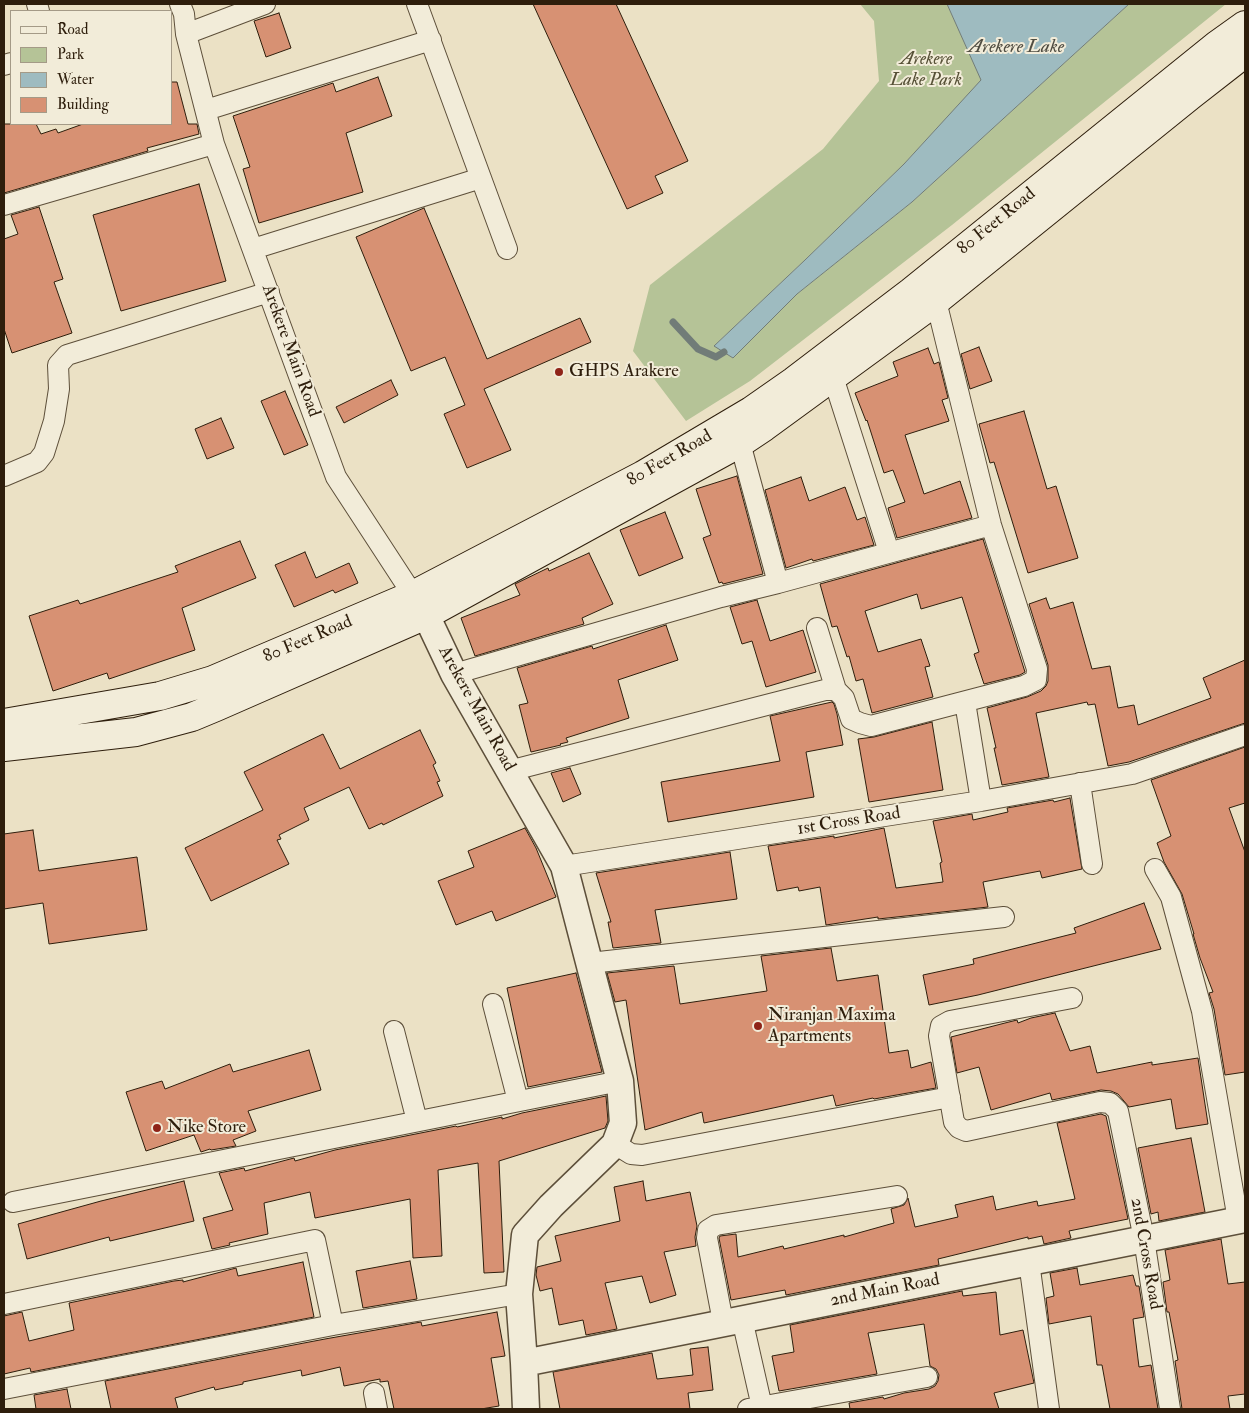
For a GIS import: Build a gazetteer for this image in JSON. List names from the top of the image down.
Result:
{
  "streets": {
    "main road": ["80 Feet Road"],
    "street": [
      "Arekere Main Road",
      "1st Cross Road",
      "2nd Cross Road",
      "2nd Main Road"
    ]
  },
  "crossings": [
    ["80 Feet Road", "Arekere Main Road"],
    ["Arekere Main Road", "1st Cross Road"],
    ["Arekere Main Road", "2nd Main Road"],
    ["2nd Cross Road", "2nd Main Road"]
  ],
  "water": ["Arekere Lake"],
  "parks": ["Arekere Lake Park"],
  "places": ["GHPS Arakere", "Niranjan Maxima Apartments", "Nike Store"],
  "legend": [
    "Road",
    "Park",
    "Water",
    "Building"
  ]
}
